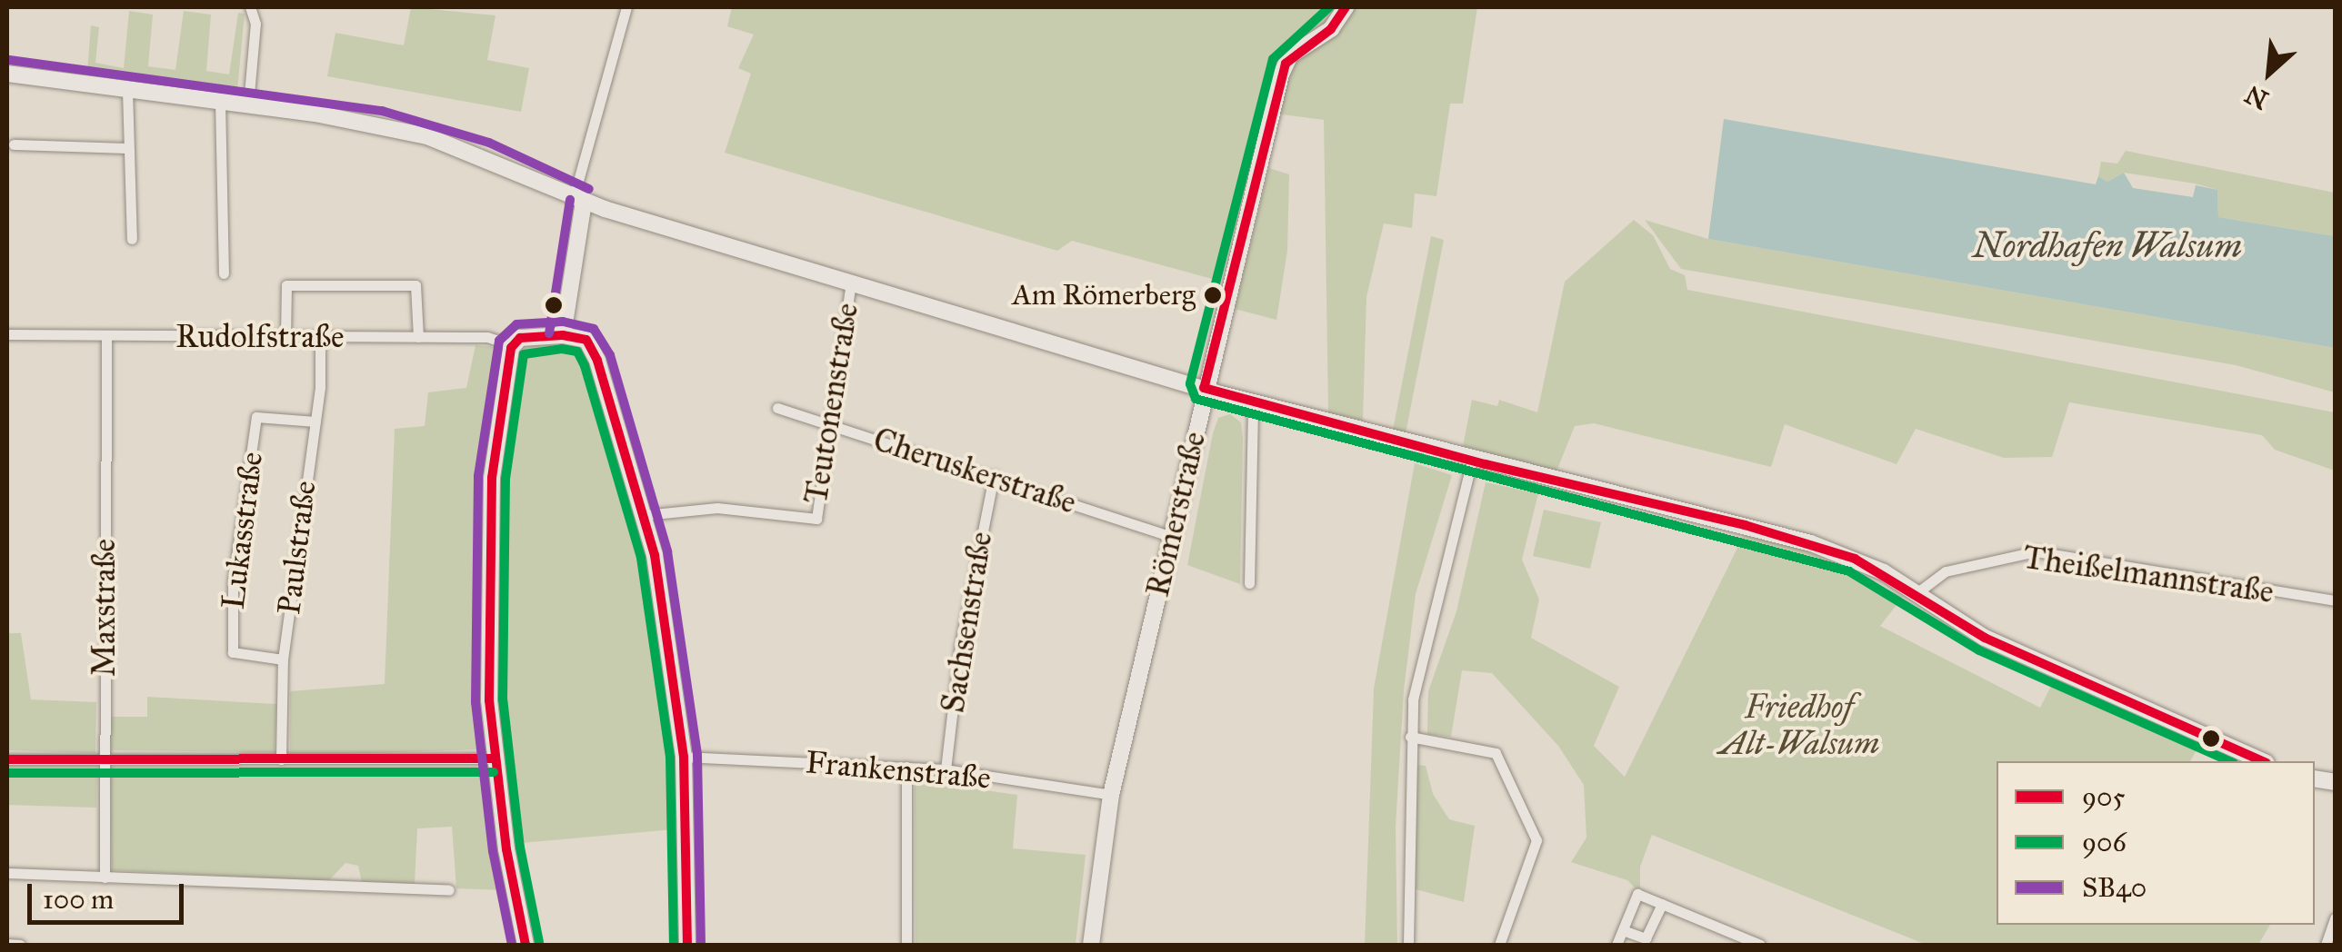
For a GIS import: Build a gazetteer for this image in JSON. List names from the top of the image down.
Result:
{
  "streets": {
    "street": [
      "Rudolfstraße",
      "Teutonenstraße",
      "Cheruskerstraße",
      "Römerstraße",
      "Lukasstraße",
      "Paulstraße",
      "Theißelmannstraße",
      "Maxstraße",
      "Sachsenstraße",
      "Frankenstraße"
    ]
  },
  "crossings": [
    ["Rudolfstraße", "Paulstraße"],
    ["Rudolfstraße", "Maxstraße"],
    ["Teutonenstraße", "Cheruskerstraße"],
    ["Cheruskerstraße", "Römerstraße"],
    ["Cheruskerstraße", "Sachsenstraße"],
    ["Römerstraße", "Frankenstraße"],
    ["Lukasstraße", "Paulstraße"],
    ["Sachsenstraße", "Frankenstraße"]
  ],
  "water": ["Nordhafen Walsum"],
  "parks": ["Friedhof Alt-Walsum"],
  "places": ["Am Römerberg"],
  "lines": ["transit line 905", "transit line 906", "transit line SB40"],
  "legend": ["905", "906", "SB40"],
  "scale_bar": "100 m",
  "north": "bottom left"
}
